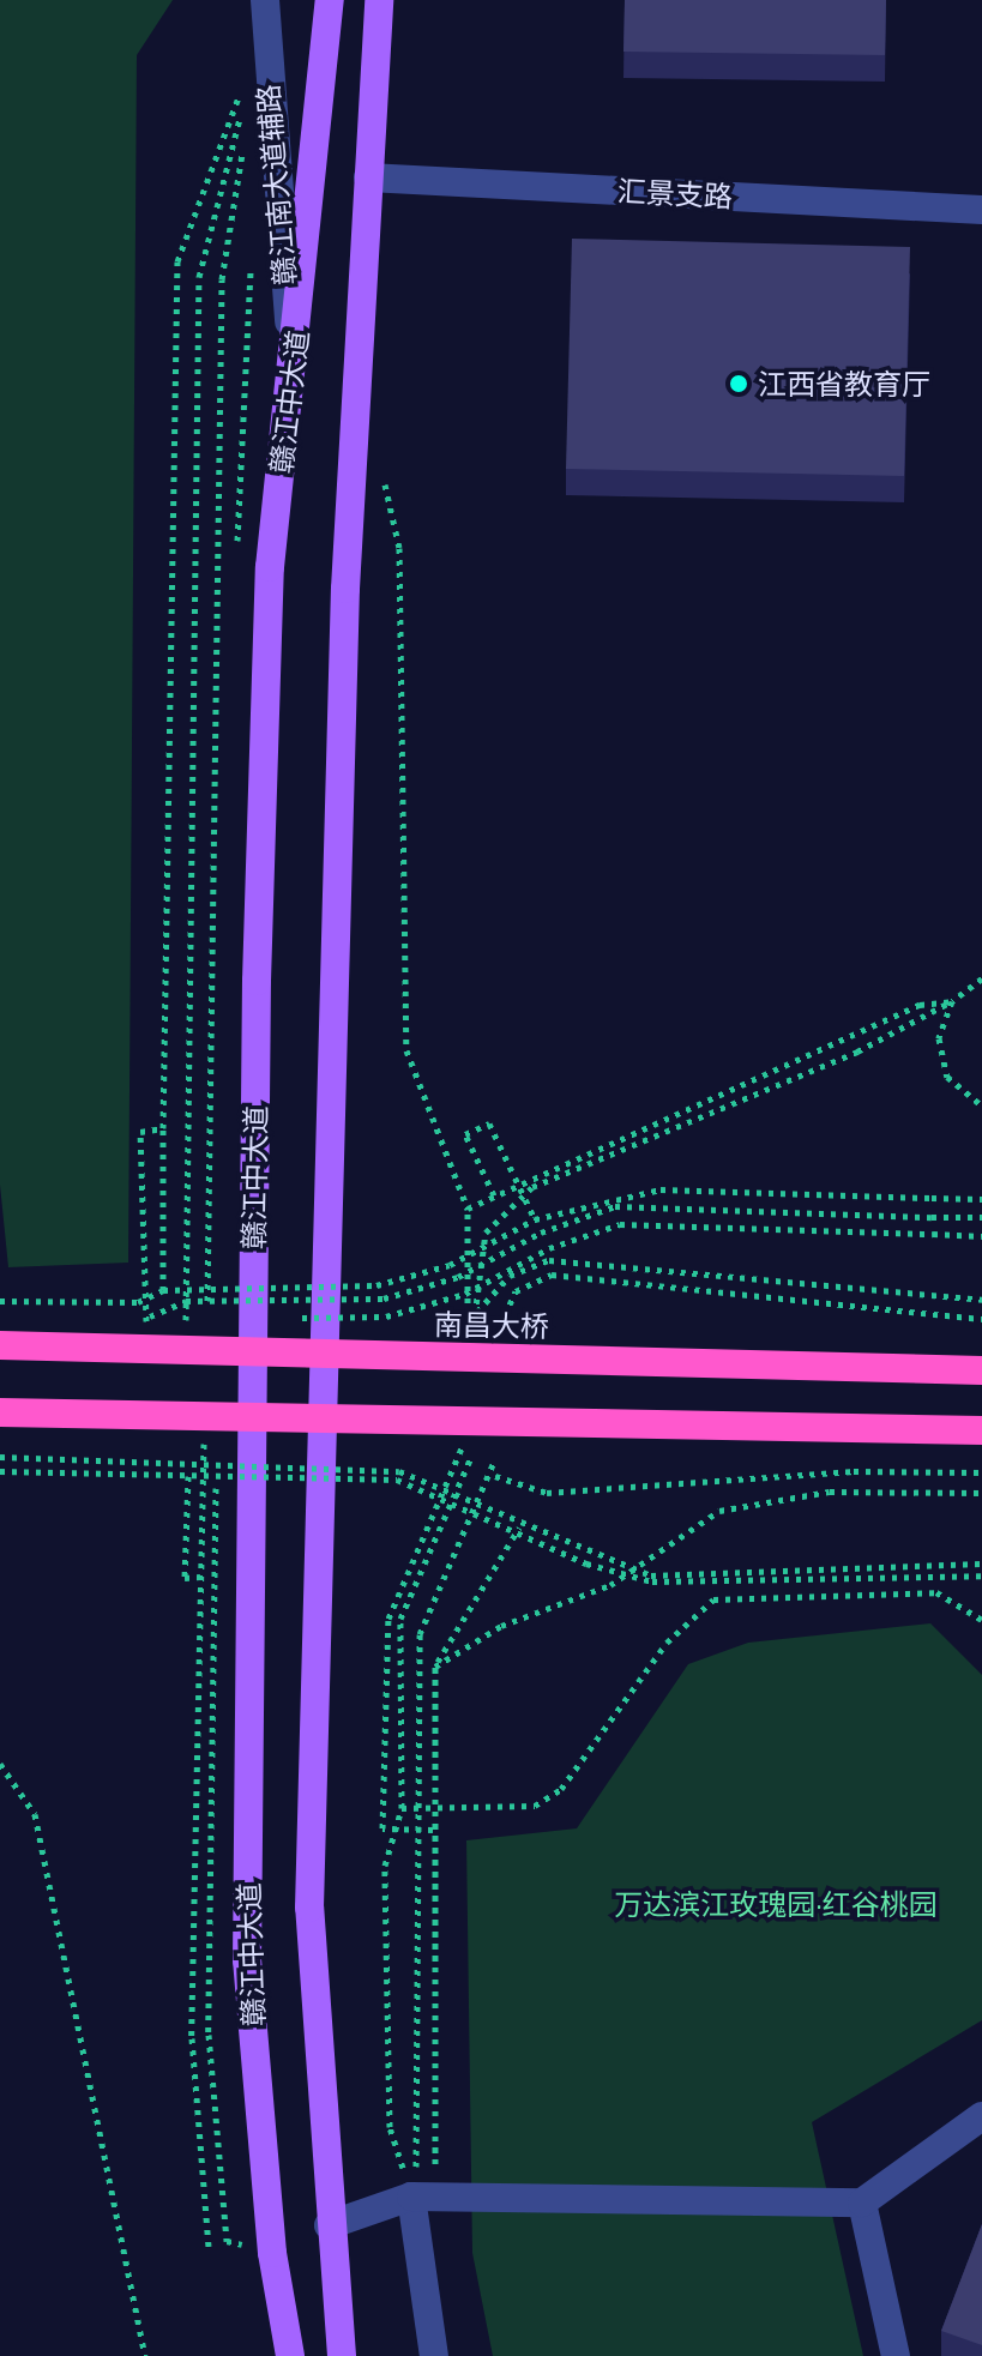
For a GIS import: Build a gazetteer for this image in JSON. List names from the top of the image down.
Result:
{
  "streets": {
    "highway": ["南昌大桥"],
    "main road": ["赣江中大道"],
    "street": ["赣江南大道辅路", "汇景支路"]
  },
  "crossings": [
    ["赣江南大道辅路", "赣江中大道"],
    ["汇景支路", "赣江中大道"]
  ],
  "parks": ["万达滨江玫瑰园·红谷桃园"],
  "places": ["江西省教育厅"]
}
